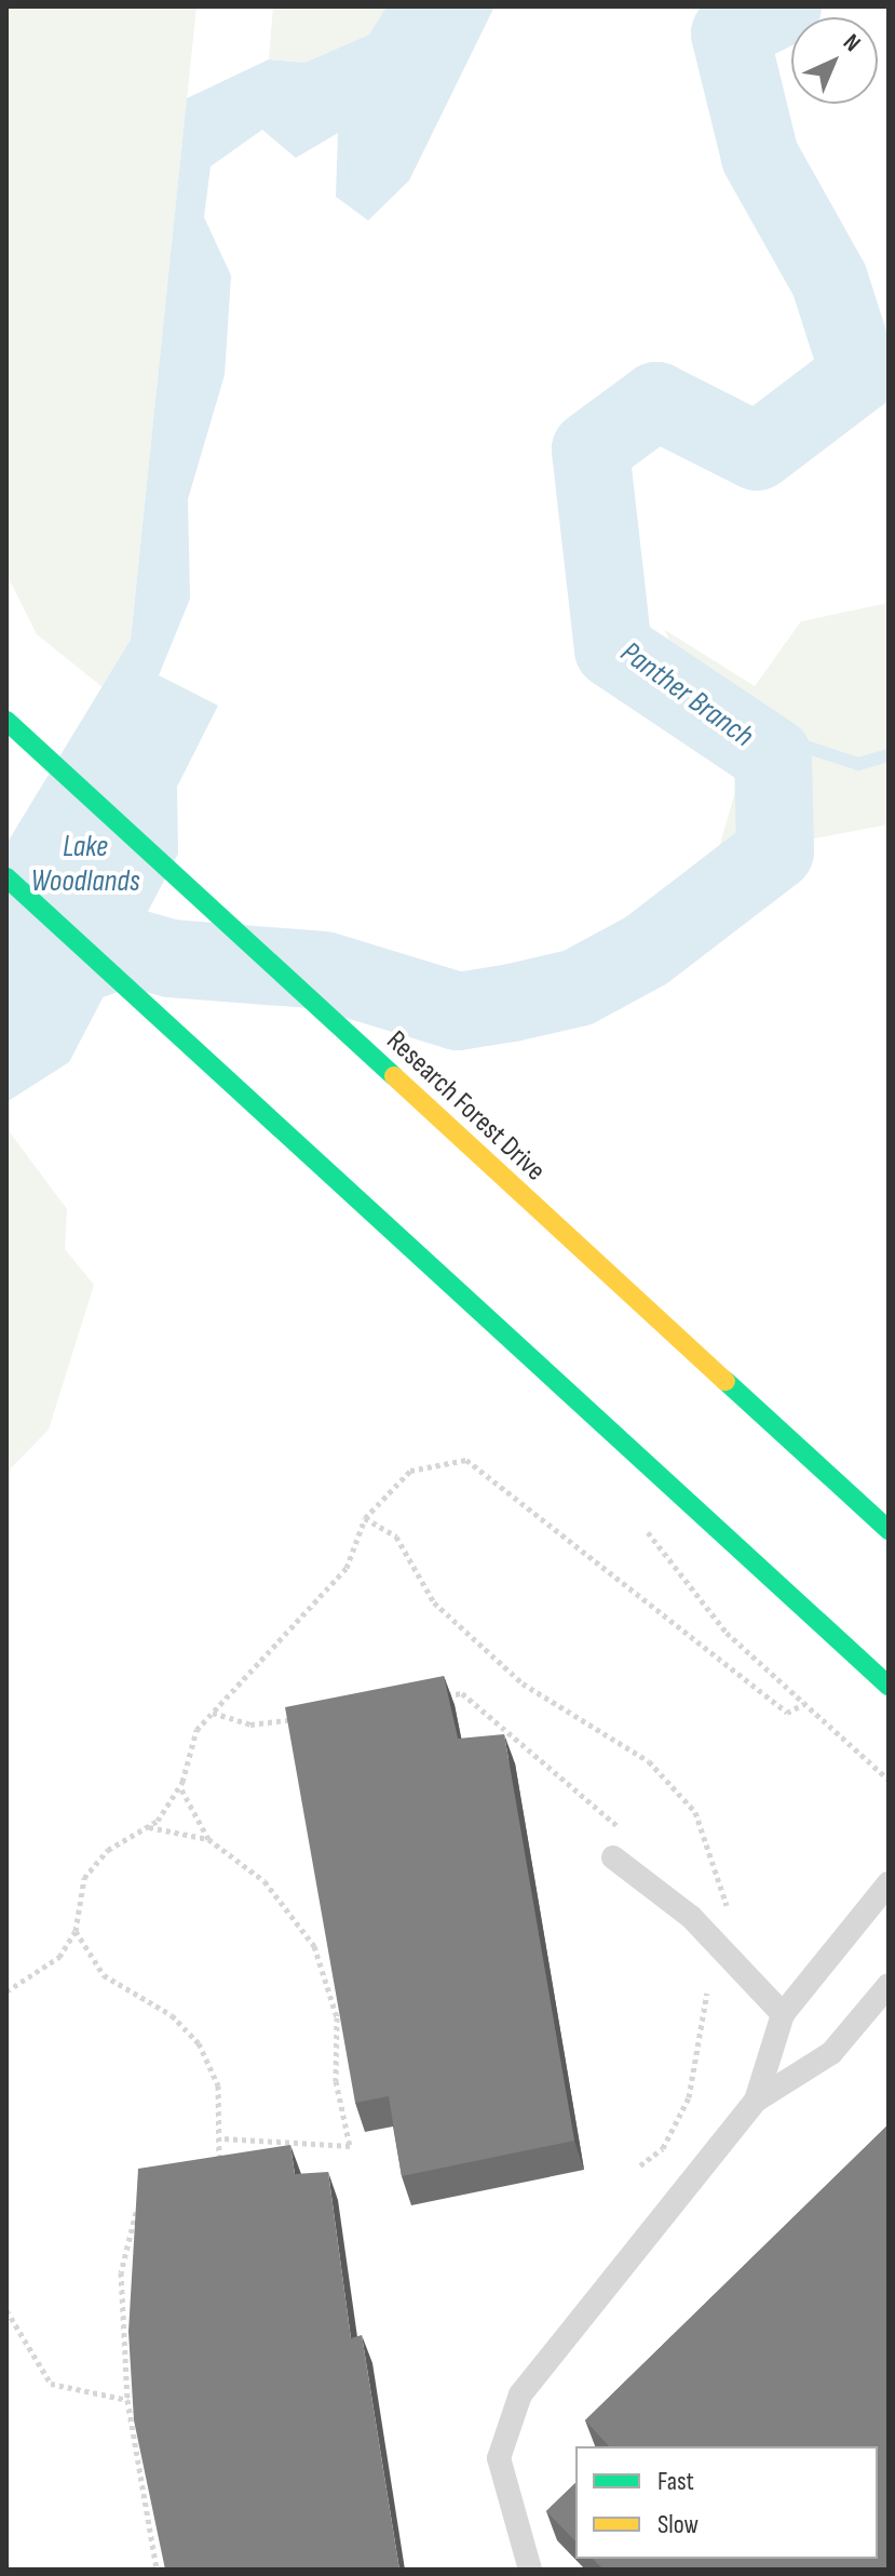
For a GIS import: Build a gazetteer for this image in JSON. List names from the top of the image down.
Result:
{
  "streets": {
    "main road": ["Research Forest Drive"]
  },
  "water": ["Panther Branch", "Lake Woodlands"],
  "legend": ["Fast", "Slow"],
  "north": "top right"
}
